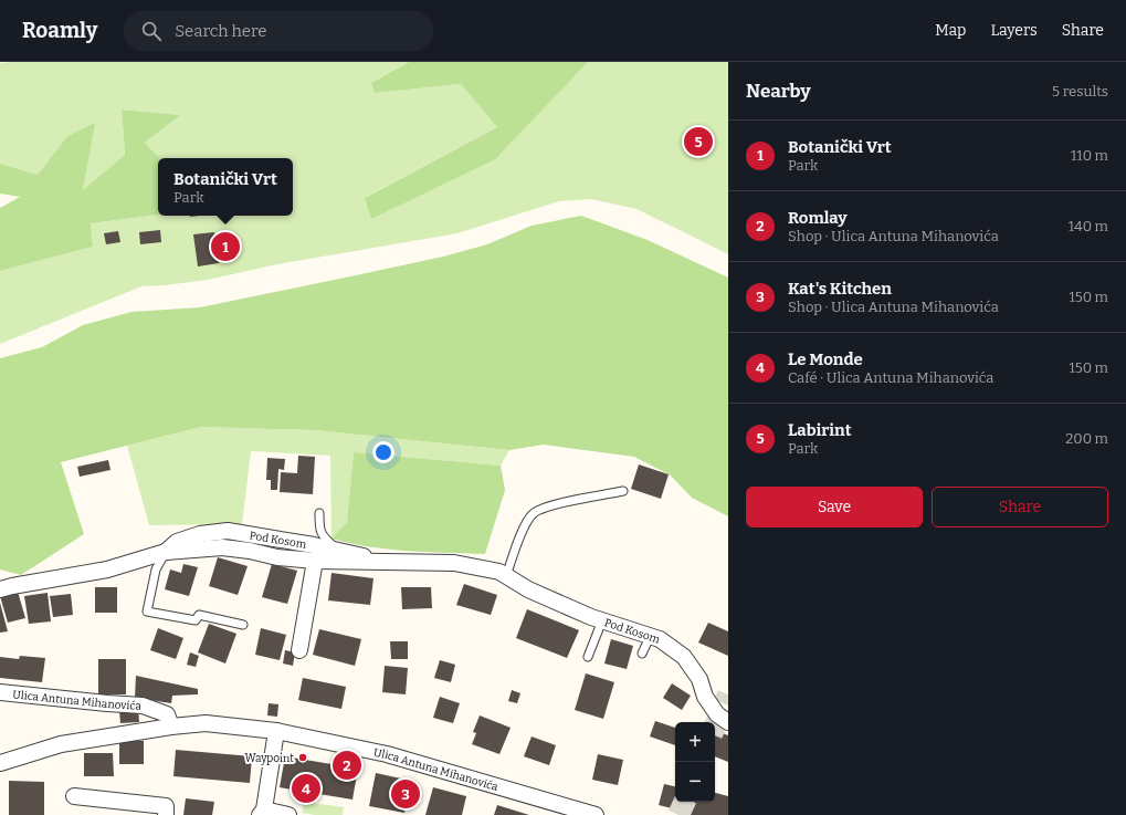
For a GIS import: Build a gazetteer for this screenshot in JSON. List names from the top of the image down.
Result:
{
  "streets": {
    "street": ["Pod Kosom", "Ulica Antuna Mihanovića"]
  },
  "places": ["Waypoint"],
  "page": {
    "header": "Roamly",
    "search": "Search here",
    "nav": ["Map", "Layers", "Share"],
    "heading": ["Nearby", "5 results"],
    "list": [
      {
        "mark": "1",
        "name": "Botanički Vrt",
        "note": "Park",
        "value": "110 m"
      },
      {
        "mark": "2",
        "name": "Romlay",
        "note": "Shop · Ulica Antuna Mihanovića",
        "value": "140 m"
      },
      {
        "mark": "3",
        "name": "Kat's Kitchen",
        "note": "Shop · Ulica Antuna Mihanovića",
        "value": "150 m"
      },
      {
        "mark": "4",
        "name": "Le Monde",
        "note": "Café · Ulica Antuna Mihanovića",
        "value": "150 m"
      },
      {
        "mark": "5",
        "name": "Labirint",
        "note": "Park",
        "value": "200 m"
      }
    ],
    "pins": [
      "5",
      "1",
      "2",
      "4",
      "3"
    ],
    "popup": ["Botanički Vrt", "Park"],
    "buttons": ["Save", "Share"],
    "map_buttons": ["+", "−"]
  }
}
